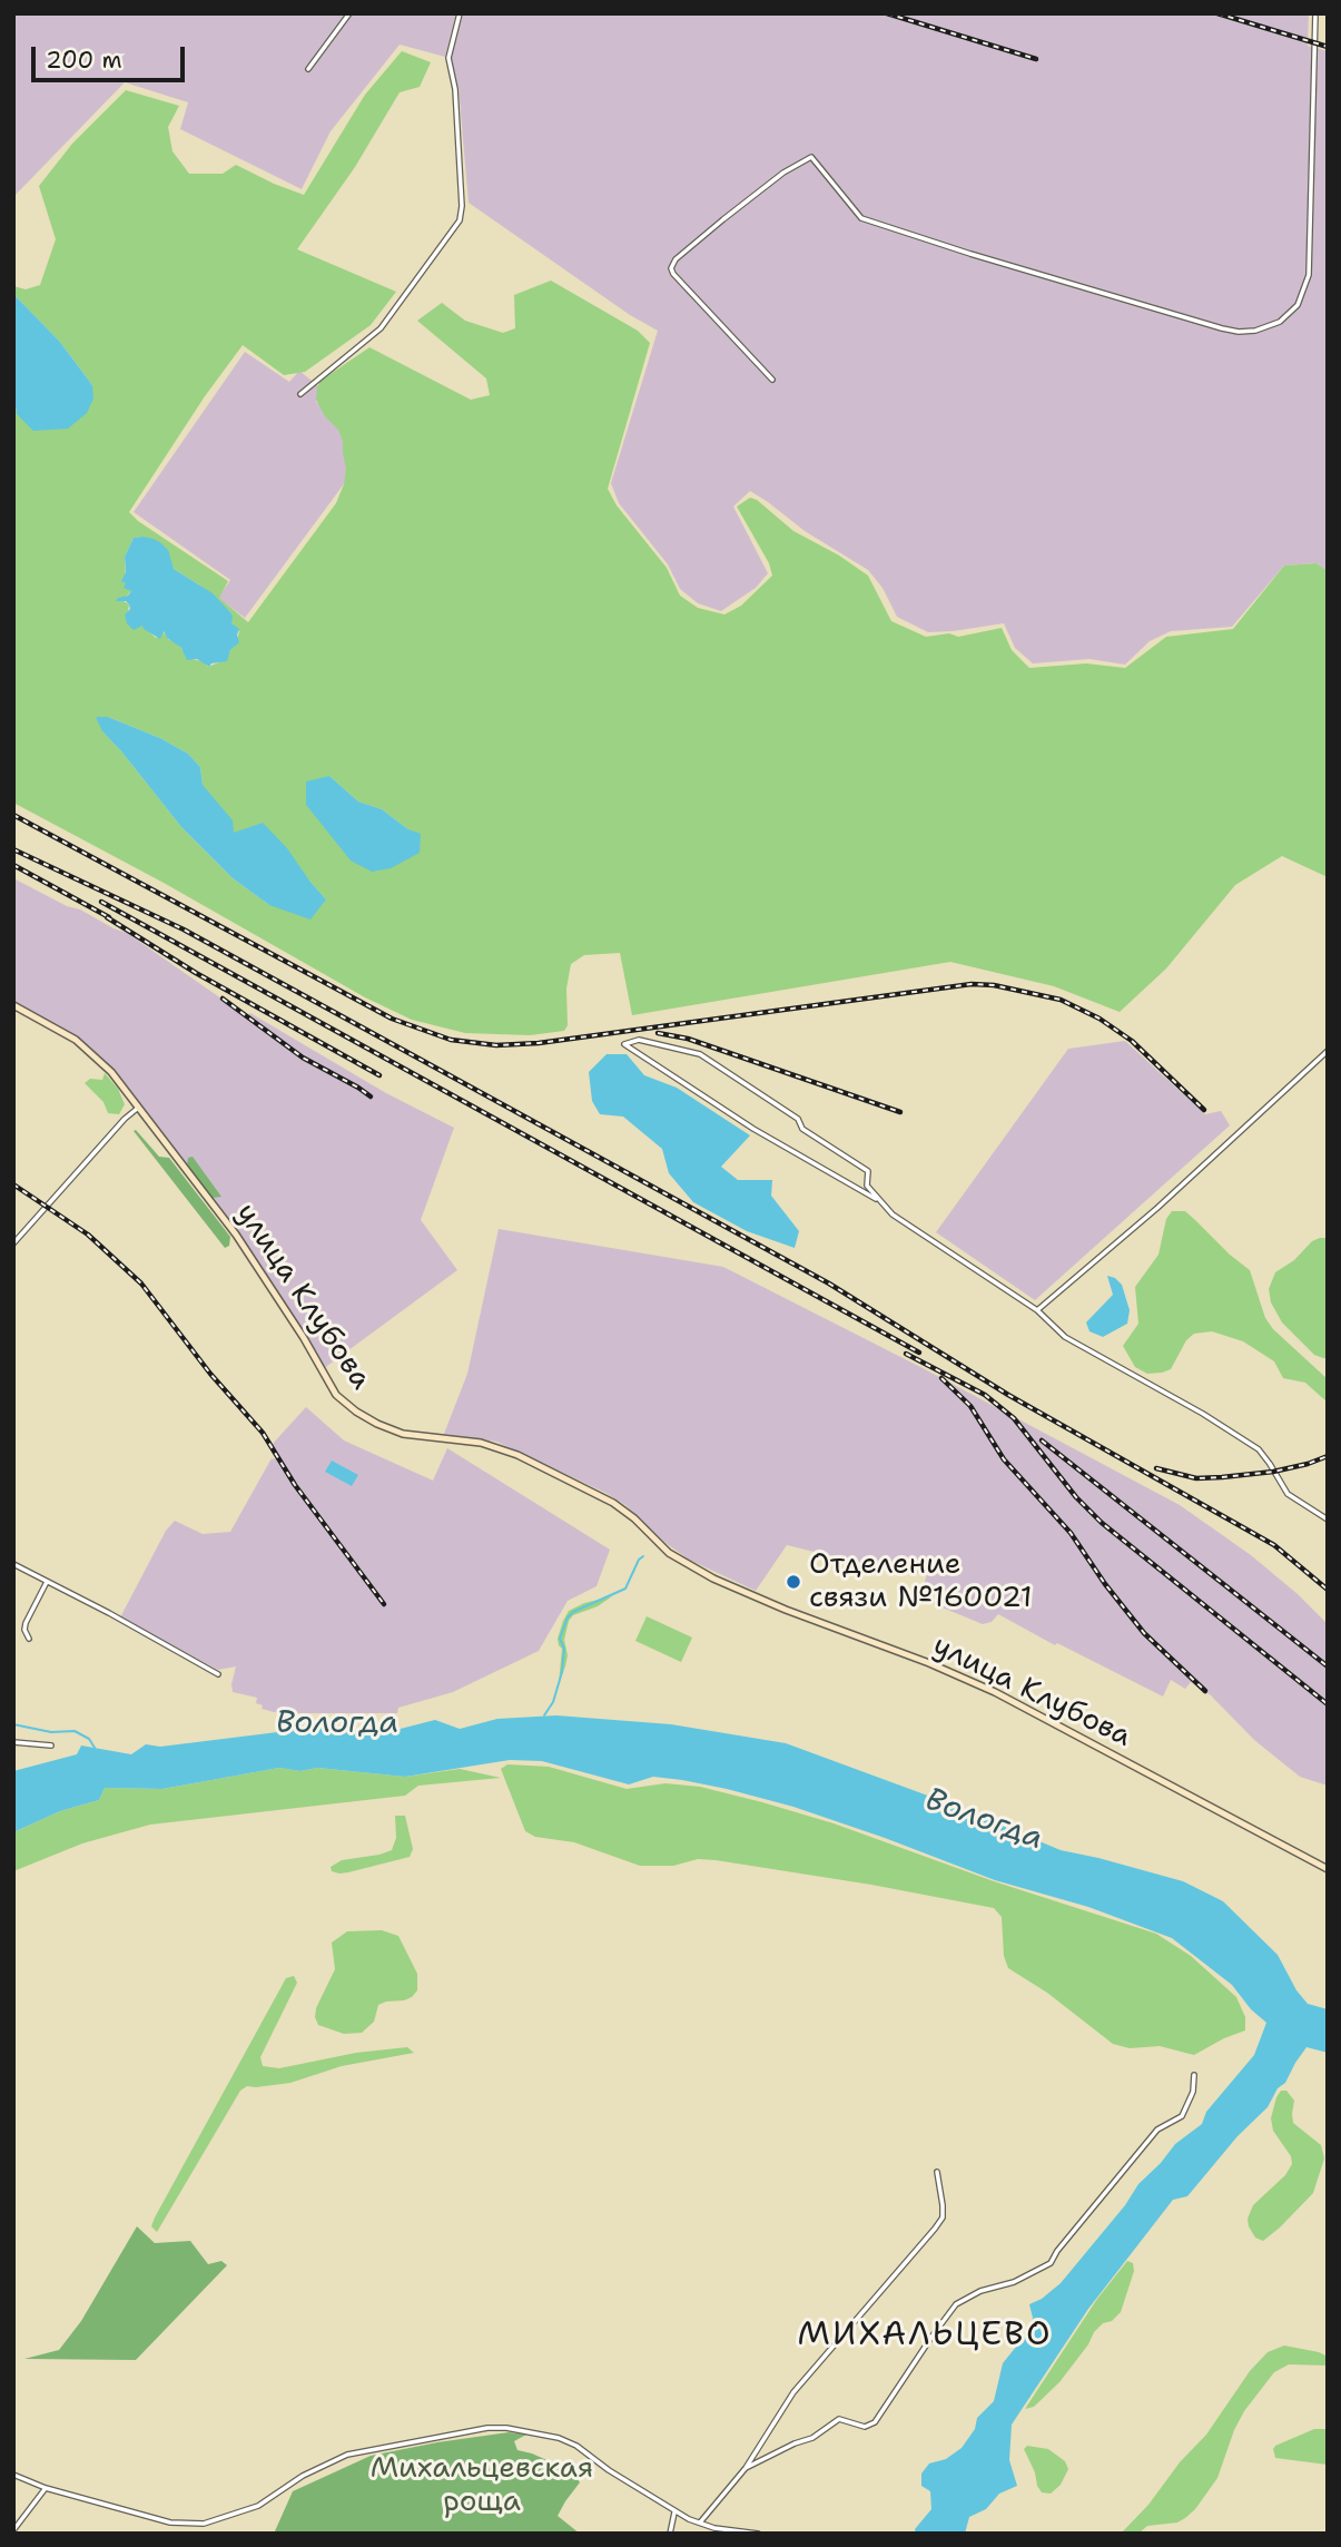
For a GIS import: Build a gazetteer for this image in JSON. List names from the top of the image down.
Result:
{
  "streets": {
    "main road": ["улица Клубова"]
  },
  "districts": ["МИХАЛЬЦЕВО"],
  "water": ["Вологда"],
  "parks": ["Михальцевская роща"],
  "places": ["Отделение связи №160021"],
  "scale_bar": "200 m"
}
